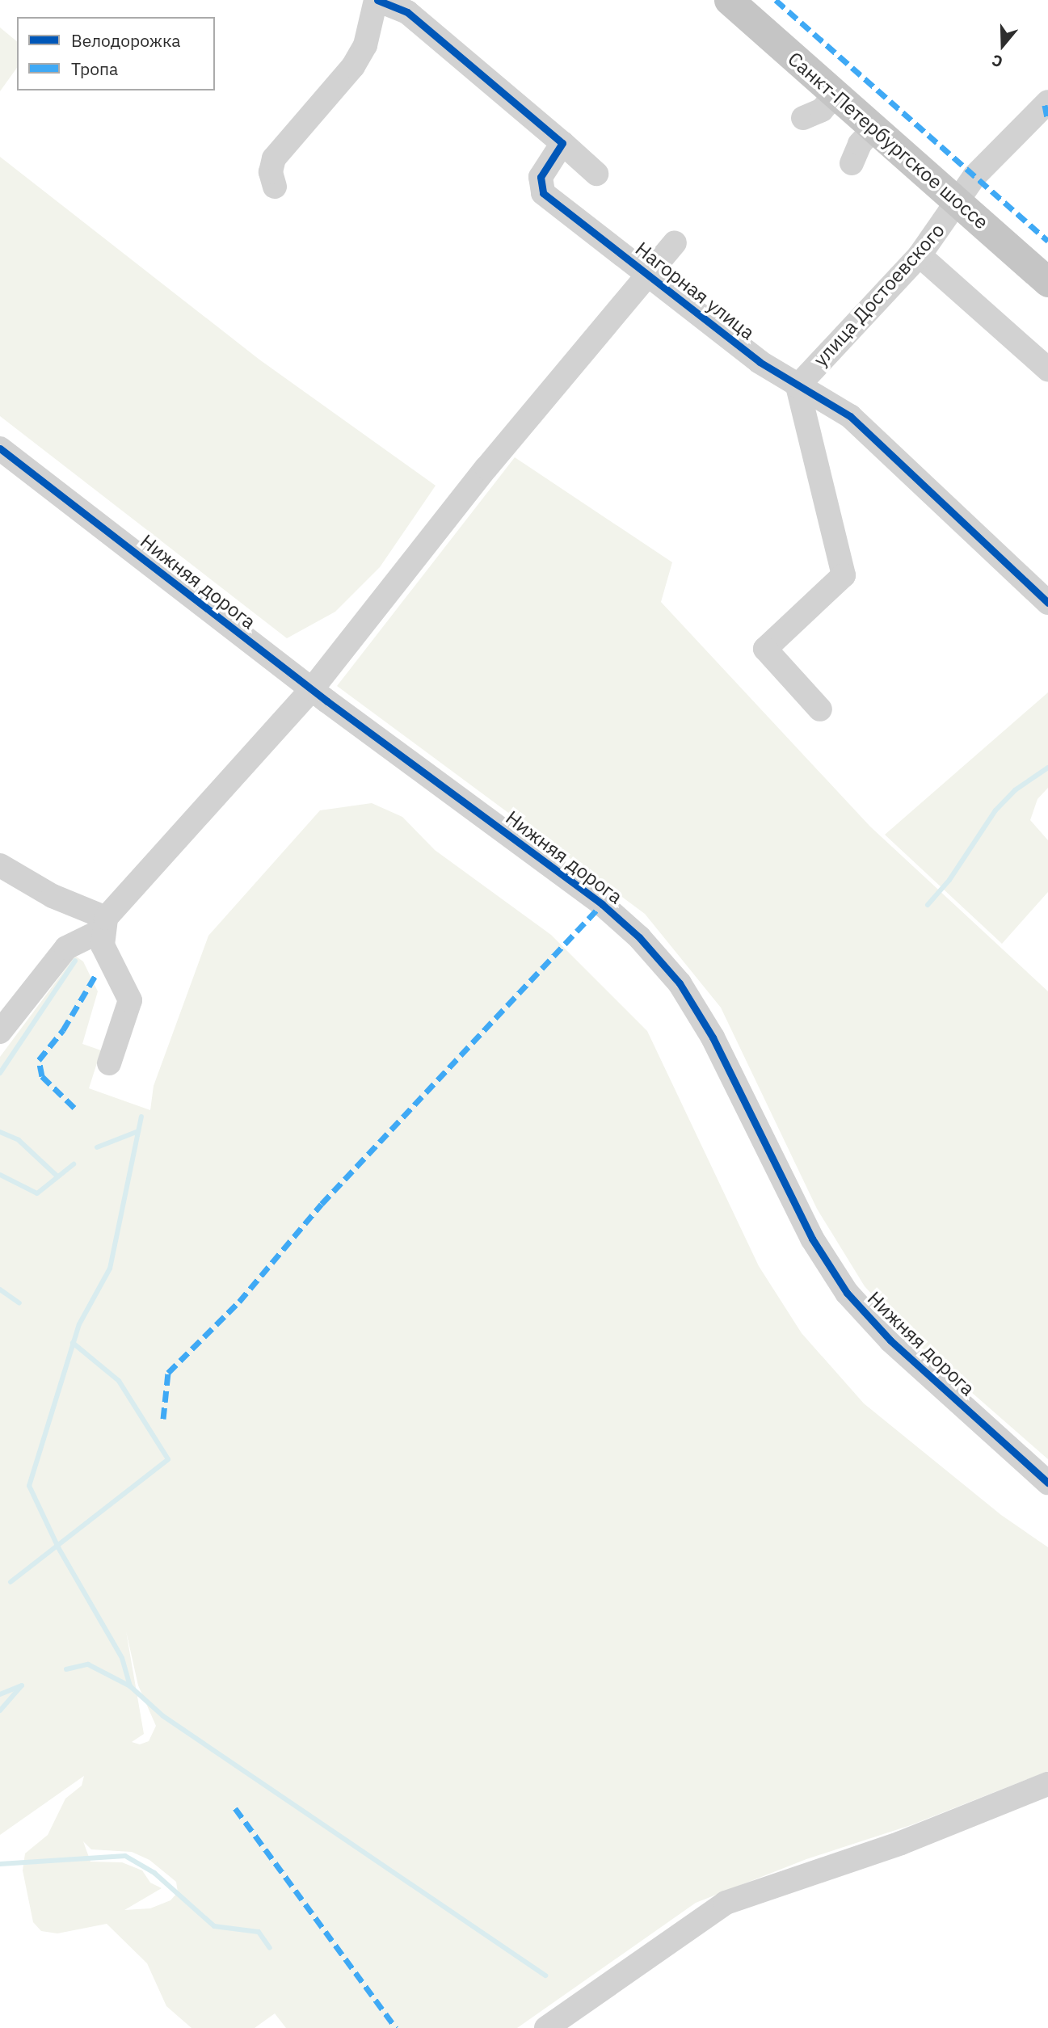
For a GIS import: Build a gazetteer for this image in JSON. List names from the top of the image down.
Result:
{
  "streets": {
    "main road": ["Санкт-Петербургское шоссе"],
    "street": ["Нагорная улица", "улица Достоевского", "Нижняя дорога"]
  },
  "crossings": [
    ["Санкт-Петербургское шоссе", "улица Достоевского"],
    ["Нагорная улица", "улица Достоевского"]
  ],
  "legend": ["Велодорожка", "Тропа"],
  "north": "bottom"
}
